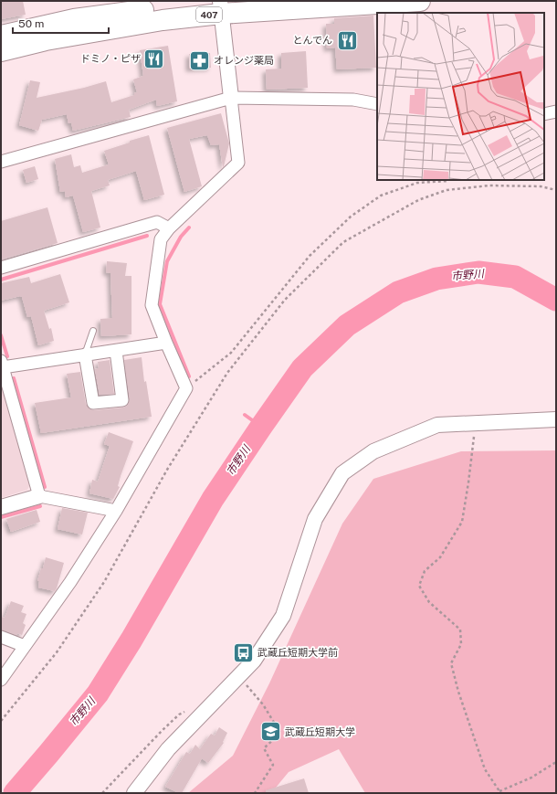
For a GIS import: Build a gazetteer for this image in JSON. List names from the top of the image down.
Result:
{
  "streets": {
    "highway": ["407"]
  },
  "water": ["市野川"],
  "places": {
    "restaurant": ["とんでん", "ドミノ・ピザ"],
    "pharmacy": ["オレンジ薬局"],
    "bus stop": ["武蔵丘短期大学前"],
    "school or university": ["武蔵丘短期大学"]
  },
  "scale_bar": "50 m"
}
